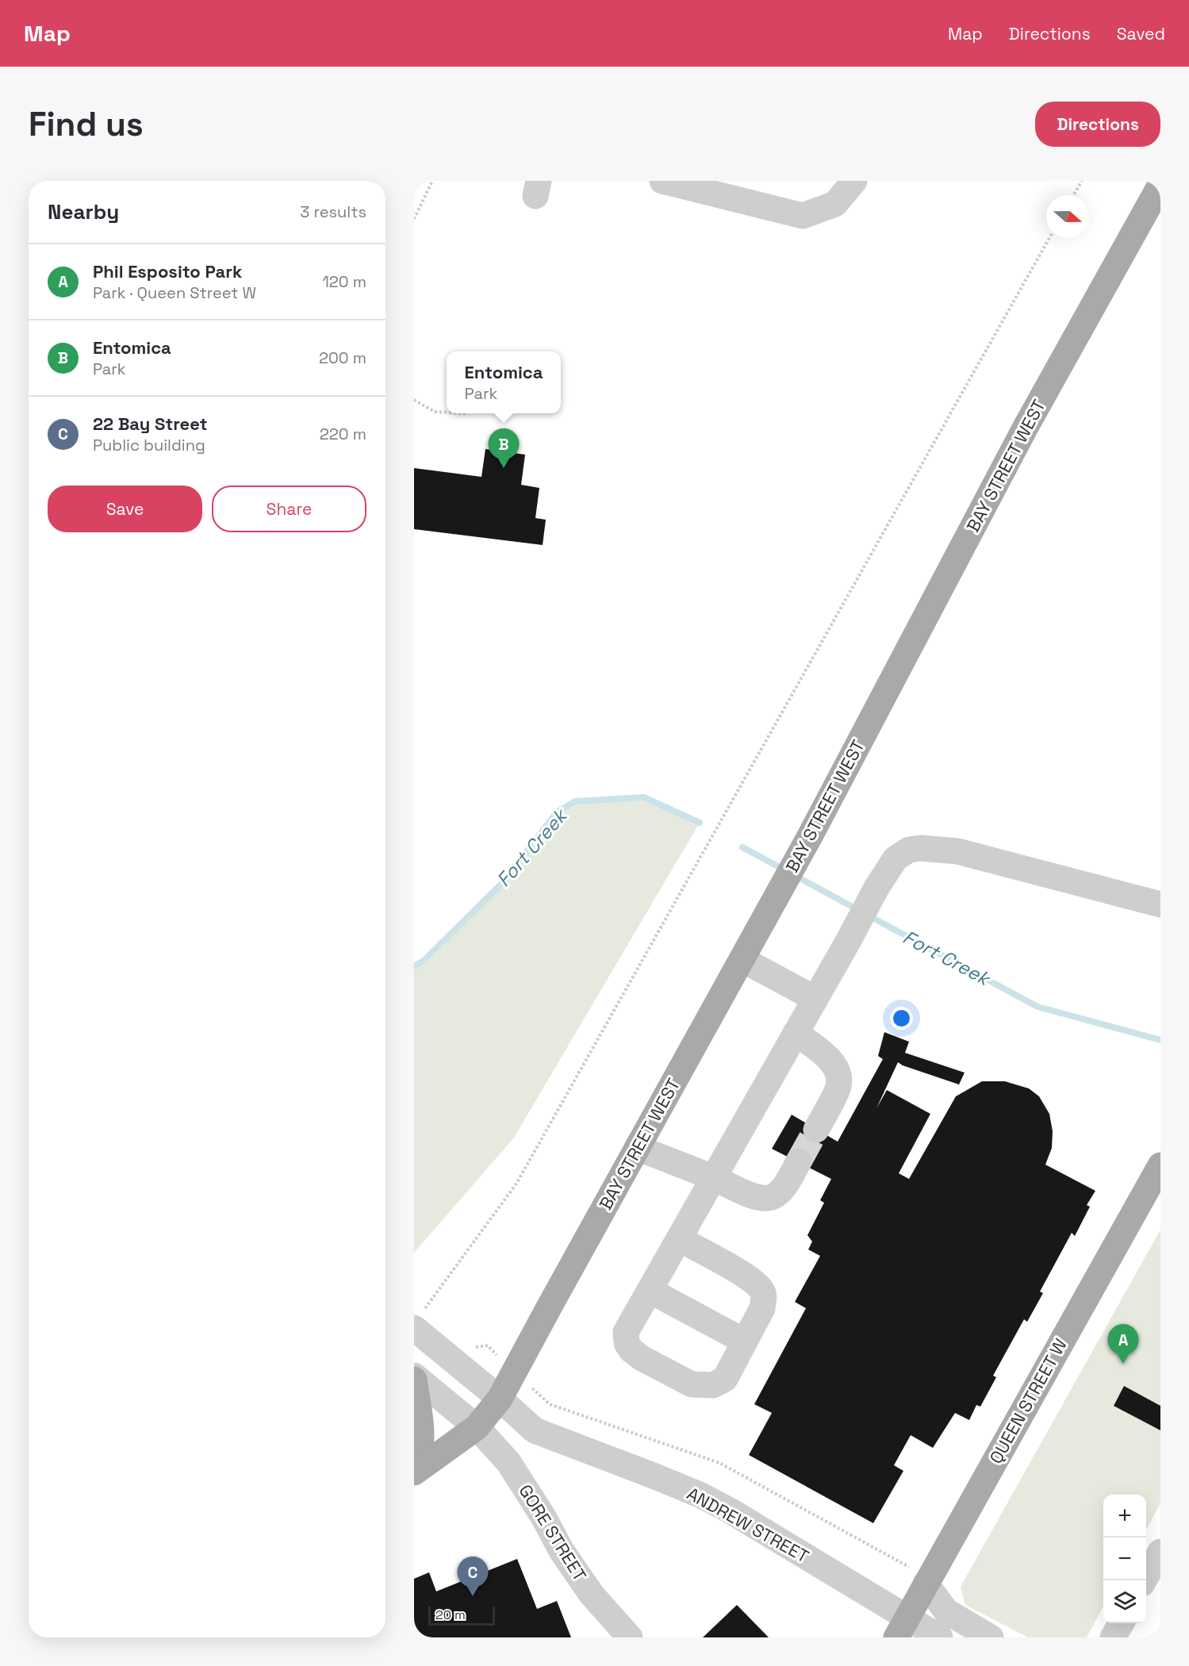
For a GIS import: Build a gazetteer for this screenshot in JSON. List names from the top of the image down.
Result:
{
  "streets": {
    "main road": ["BAY STREET WEST", "QUEEN STREET W"],
    "street": ["ANDREW STREET", "GORE STREET"]
  },
  "crossings": [
    ["BAY STREET WEST", "ANDREW STREET"],
    ["BAY STREET WEST", "GORE STREET"],
    ["QUEEN STREET W", "ANDREW STREET"],
    ["ANDREW STREET", "GORE STREET"]
  ],
  "water": ["Fort Creek"],
  "scale_bar": "20 m",
  "north": "right",
  "page": {
    "header": "Map",
    "nav": ["Map", "Directions", "Saved"],
    "buttons": [
      "Directions",
      ["Save", "Share"]
    ],
    "title": "Find us",
    "heading": ["Nearby", "3 results"],
    "list": [
      {
        "mark": "A",
        "name": "Phil Esposito Park",
        "note": "Park · Queen Street W",
        "value": "120 m"
      },
      {
        "mark": "B",
        "name": "Entomica",
        "note": "Park",
        "value": "200 m"
      },
      {
        "mark": "C",
        "name": "22 Bay Street",
        "note": "Public building",
        "value": "220 m"
      }
    ],
    "popup": ["Entomica", "Park"],
    "pins": ["B", "A", "C"],
    "map_buttons": ["+", "−"],
    "scale": "20 m"
  }
}
